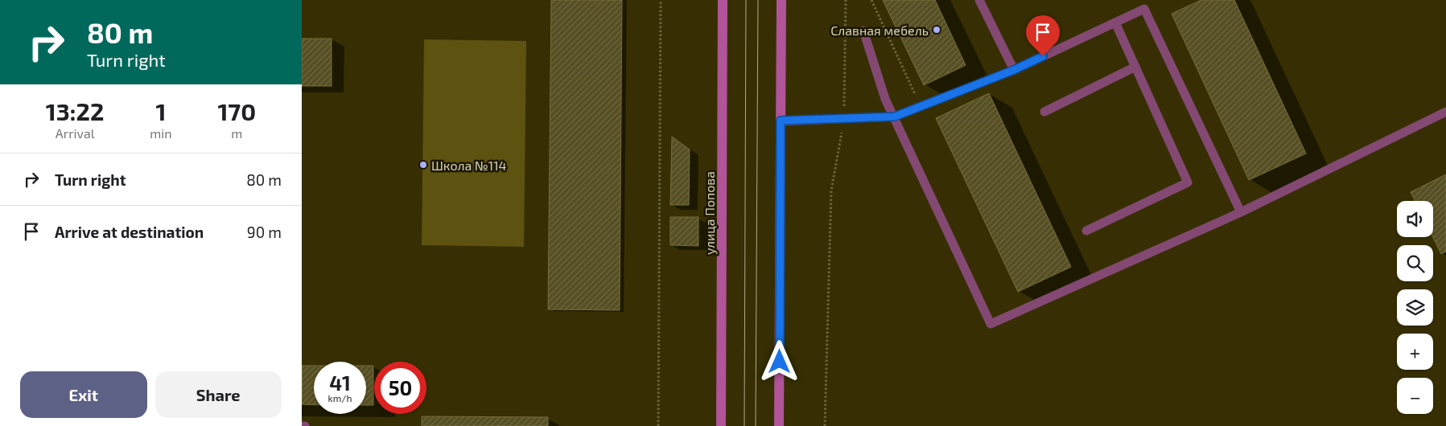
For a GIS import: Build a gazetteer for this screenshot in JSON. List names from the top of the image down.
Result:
{
  "streets": {
    "main road": ["улица Попова"]
  },
  "places": ["Славная мебель", "Школа №114"],
  "page": {
    "turn": ["80 m", "Turn right"],
    "eta": [
      "13:22",
      "Arrival",
      "1",
      "min",
      "170",
      "m"
    ],
    "list": [
      {
        "name": "Turn right",
        "value": "80 m"
      },
      {
        "name": "Arrive at destination",
        "value": "90 m"
      }
    ],
    "map_buttons": ["+", "−"],
    "speed": "41 km/h",
    "limit": "50",
    "buttons": ["Exit", "Share"]
  }
}
